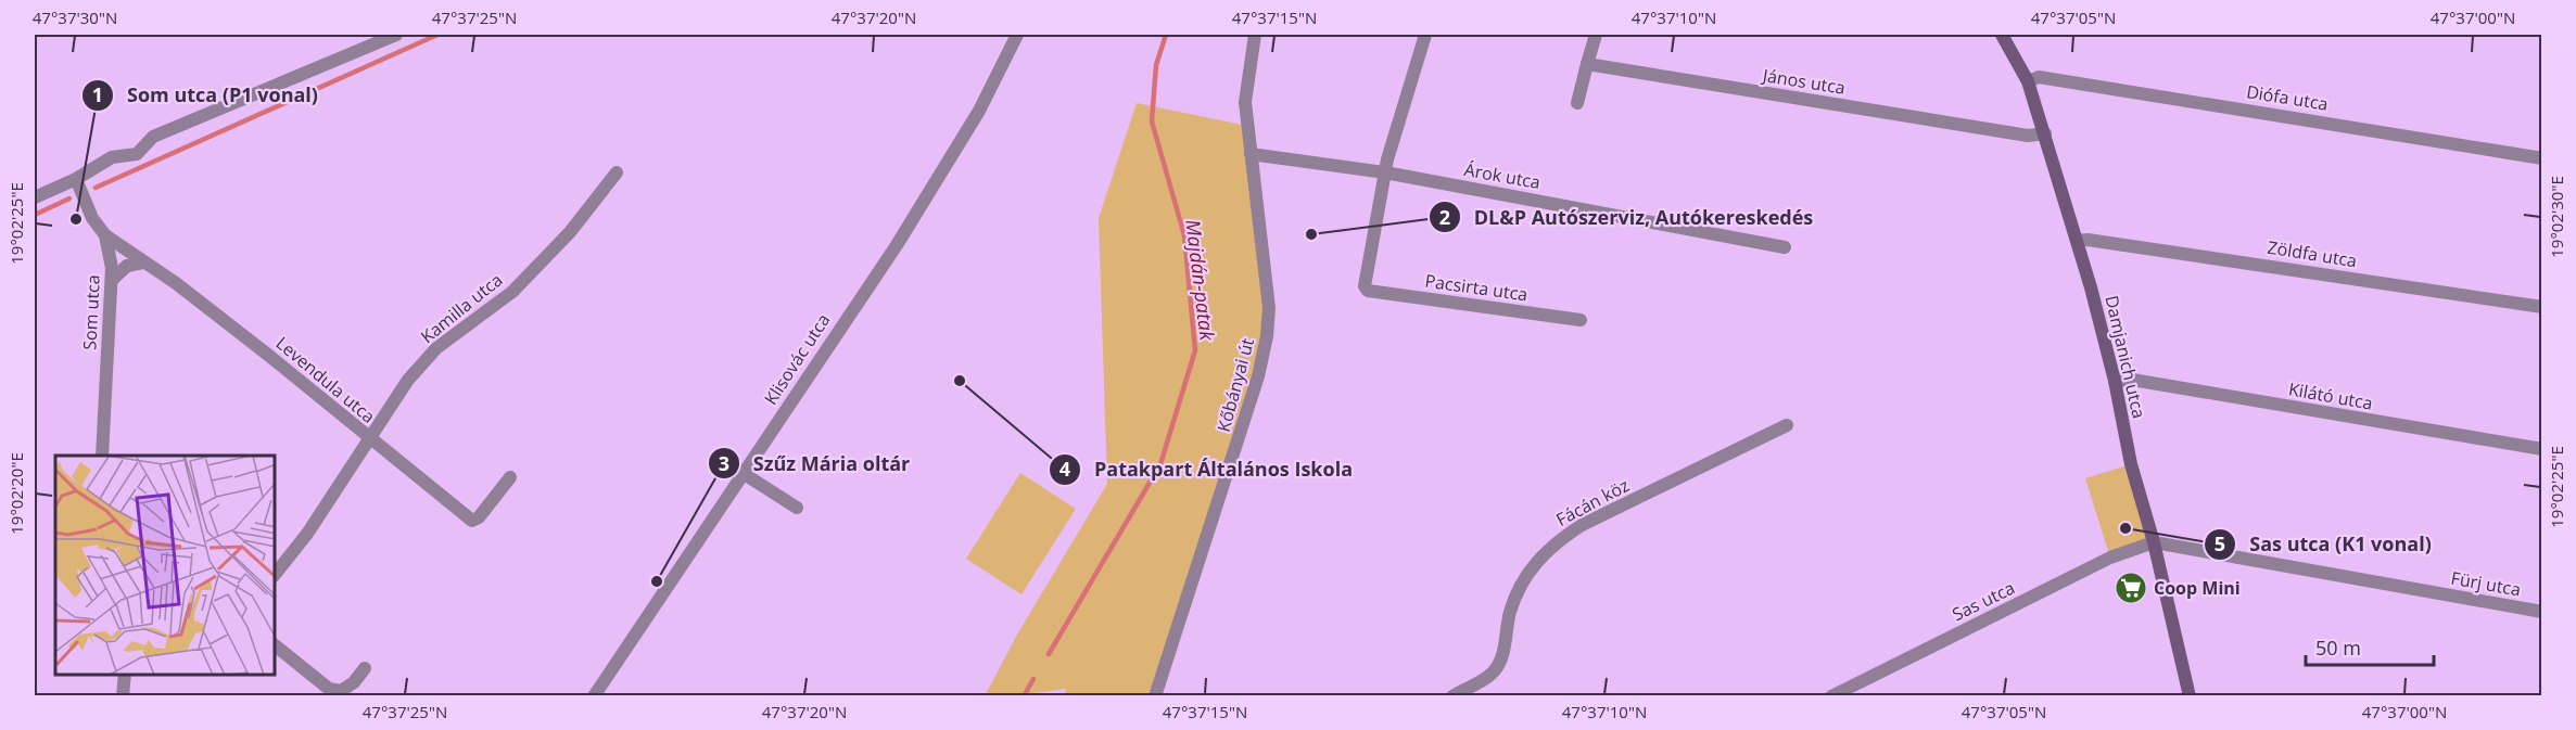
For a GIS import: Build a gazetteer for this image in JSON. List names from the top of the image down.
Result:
{
  "streets": {
    "main road": ["Damjanich utca"],
    "street": [
      "János utca",
      "Diófa utca",
      "Árok utca",
      "Zöldfa utca",
      "Pacsirta utca",
      "Kamilla utca",
      "Som utca",
      "Klisovác utca",
      "Levendula utca",
      "Kőbányai út",
      "Kilátó utca",
      "Fácán köz",
      "Fürj utca",
      "Sas utca"
    ]
  },
  "crossings": [
    ["János utca", "Damjanich utca"],
    ["Diófa utca", "Damjanich utca"],
    ["Árok utca", "Pacsirta utca"],
    ["Árok utca", "Kőbányai út"],
    ["Zöldfa utca", "Damjanich utca"],
    ["Kamilla utca", "Levendula utca"],
    ["Som utca", "Levendula utca"],
    ["Damjanich utca", "Kilátó utca"],
    ["Damjanich utca", "Fürj utca"],
    ["Damjanich utca", "Sas utca"],
    ["Fürj utca", "Sas utca"]
  ],
  "water": ["Majdán-patak"],
  "places": {
    "other": [
      "Som utca (P1 vonal)",
      "DL&P Autószerviz, Autókereskedés",
      "Patakpart Általános Iskola",
      "Sas utca (K1 vonal)",
      "Szűz Mária oltár"
    ],
    "supermarket": ["Coop Mini"]
  },
  "scale_bar": "50 m",
  "coordinates": [
    "47°37'30\"N",
    "47°37'25\"N",
    "47°37'20\"N",
    "47°37'15\"N",
    "47°37'10\"N",
    "47°37'05\"N",
    "47°37'00\"N",
    "19°02'30\"E",
    "19°02'25\"E",
    "19°02'20\"E"
  ]
}
